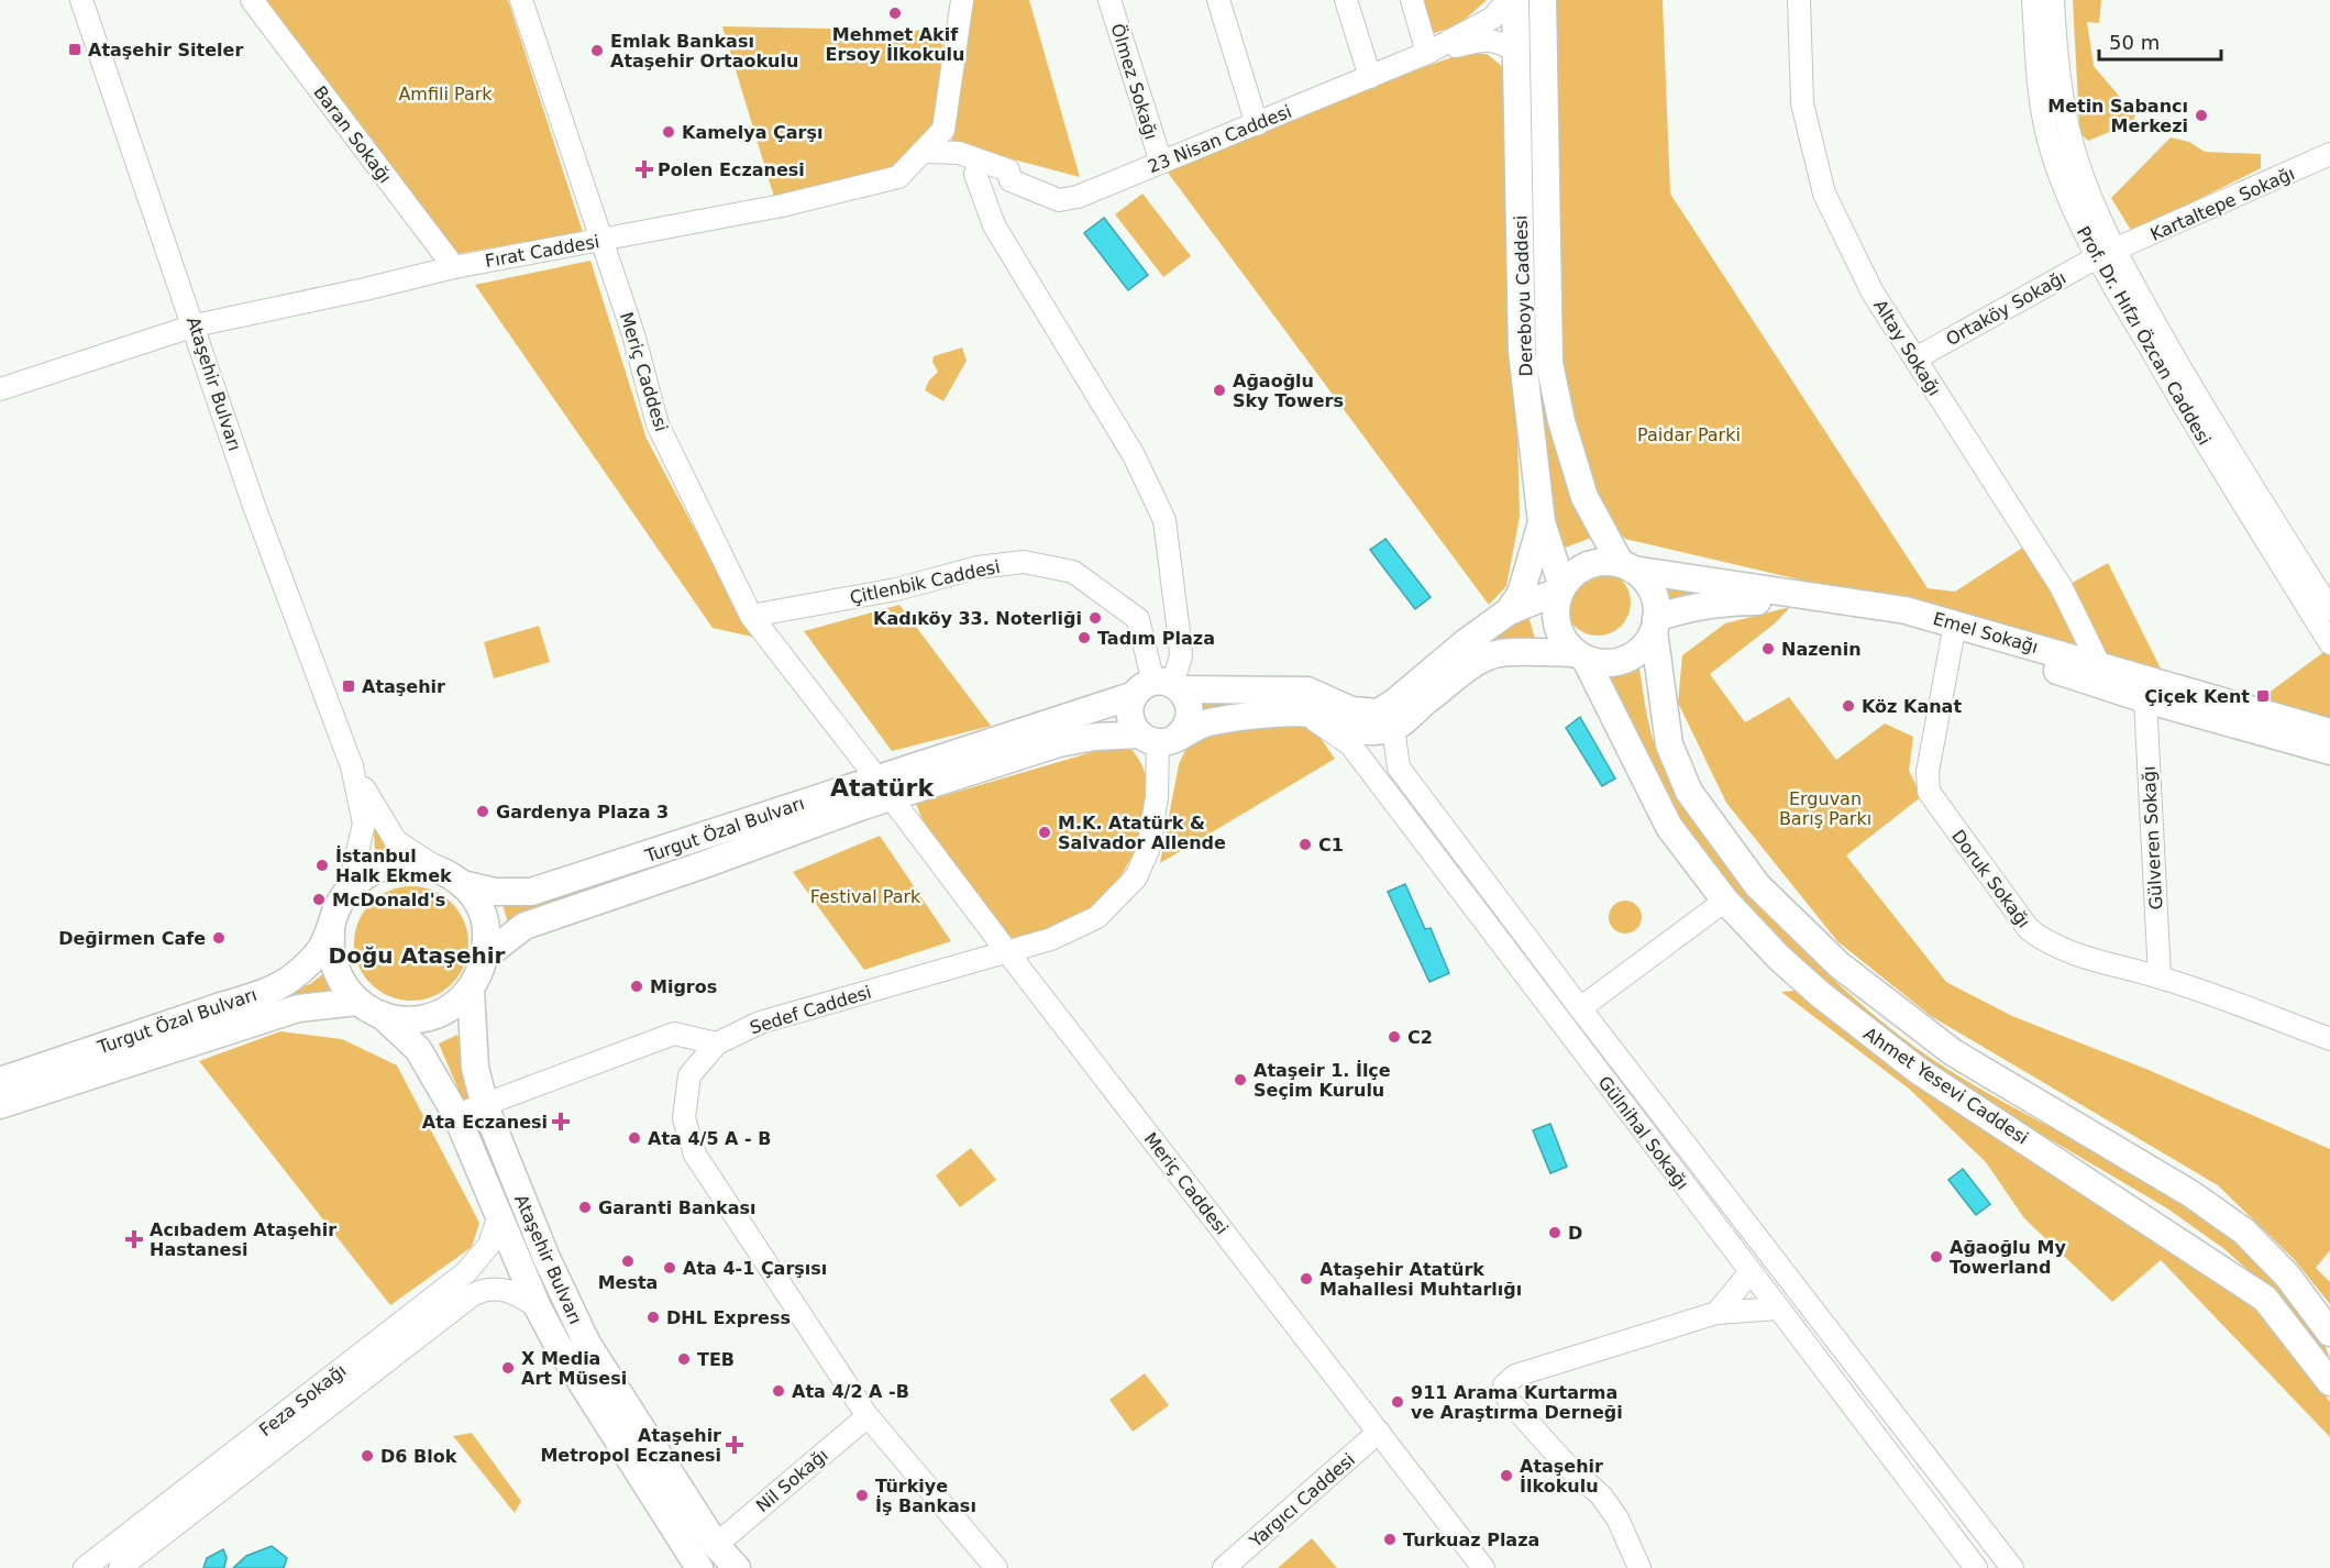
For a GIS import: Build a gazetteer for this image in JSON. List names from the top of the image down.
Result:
{
  "streets": {
    "main road": [
      "Dereboyu Caddesi",
      "Ataşehir Bulvarı",
      "Emel Sokağı",
      "Turgut Özal Bulvarı",
      "Ahmet Yesevi Caddesi"
    ],
    "street": [
      "Ölmez Sokağı",
      "Baran Sokağı",
      "23 Nisan Caddesi",
      "Kartaltepe Sokağı",
      "Fırat Caddesi",
      "Ortaköy Sokağı",
      "Prof. Dr. Hıfzı Özcan Caddesi",
      "Altay Sokağı",
      "Meriç Caddesi",
      "Çitlenbik Caddesi",
      "Gülveren Sokağı",
      "Doruk Sokağı",
      "Sedef Caddesi",
      "Gülnihal Sokağı",
      "Feza Sokağı",
      "Nil Sokağı",
      "Yargıcı Caddesi"
    ]
  },
  "crossings": [
    ["Ölmez Sokağı", "23 Nisan Caddesi"],
    ["Baran Sokağı", "Fırat Caddesi"],
    ["Kartaltepe Sokağı", "Ortaköy Sokağı"],
    ["Kartaltepe Sokağı", "Prof. Dr. Hıfzı Özcan Caddesi"],
    ["Fırat Caddesi", "Meriç Caddesi"],
    ["Fırat Caddesi", "Ataşehir Bulvarı"],
    ["Dereboyu Caddesi", "Emel Sokağı"],
    ["Dereboyu Caddesi", "Turgut Özal Bulvarı"],
    ["Dereboyu Caddesi", "Ahmet Yesevi Caddesi"],
    ["Ortaköy Sokağı", "Prof. Dr. Hıfzı Özcan Caddesi"],
    ["Ortaköy Sokağı", "Altay Sokağı"],
    ["Altay Sokağı", "Emel Sokağı"],
    ["Meriç Caddesi", "Çitlenbik Caddesi"],
    ["Meriç Caddesi", "Turgut Özal Bulvarı"],
    ["Meriç Caddesi", "Sedef Caddesi"],
    ["Meriç Caddesi", "Yargıcı Caddesi"],
    ["Ataşehir Bulvarı", "Turgut Özal Bulvarı"],
    ["Ataşehir Bulvarı", "Feza Sokağı"],
    ["Ataşehir Bulvarı", "Nil Sokağı"],
    ["Çitlenbik Caddesi", "Turgut Özal Bulvarı"],
    ["Çitlenbik Caddesi", "Sedef Caddesi"],
    ["Emel Sokağı", "Turgut Özal Bulvarı"],
    ["Emel Sokağı", "Gülveren Sokağı"],
    ["Emel Sokağı", "Doruk Sokağı"],
    ["Emel Sokağı", "Ahmet Yesevi Caddesi"],
    ["Turgut Özal Bulvarı", "Sedef Caddesi"],
    ["Turgut Özal Bulvarı", "Ahmet Yesevi Caddesi"],
    ["Turgut Özal Bulvarı", "Gülnihal Sokağı"],
    ["Gülveren Sokağı", "Doruk Sokağı"],
    ["Sedef Caddesi", "Nil Sokağı"]
  ],
  "districts": ["Atatürk", "Doğu Ataşehir"],
  "parks": [
    "Amfili Park",
    "Paidar Parki",
    "Erguvan Barış Parkı",
    "Festival Park"
  ],
  "places": {
    "other": [
      "Mehmet Akif Ersoy İlkokulu",
      "Emlak Bankası Ataşehir Ortaokulu",
      "Metin Sabancı Merkezi",
      "Kamelya Çarşı",
      "Ağaoğlu Sky Towers",
      "Kadıköy 33. Noterliği",
      "Tadım Plaza",
      "Nazenin",
      "Köz Kanat",
      "Gardenya Plaza 3",
      "M.K. Atatürk & Salvador Allende",
      "C1",
      "İstanbul Halk Ekmek",
      "McDonald's",
      "Değirmen Cafe",
      "Migros",
      "C2",
      "Ataşeir 1. İlçe Seçim Kurulu",
      "Ata 4/5 A - B",
      "Garanti Bankası",
      "D",
      "Ağaoğlu My Towerland",
      "Mesta",
      "Ata 4-1 Çarşısı",
      "Ataşehir Atatürk Mahallesi Muhtarlığı",
      "DHL Express",
      "TEB",
      "X Media Art Müsesi",
      "Ata 4/2 A -B",
      "911 Arama Kurtarma ve Araştırma Derneği",
      "D6 Blok",
      "Ataşehir İlkokulu",
      "Türkiye İş Bankası",
      "Turkuaz Plaza"
    ],
    "transit": ["Ataşehir Siteler", "Ataşehir", "Çiçek Kent"],
    "health": [
      "Polen Eczanesi",
      "Ata Eczanesi",
      "Acıbadem Ataşehir Hastanesi",
      "Ataşehir Metropol Eczanesi"
    ]
  },
  "scale_bar": "50 m"
}
